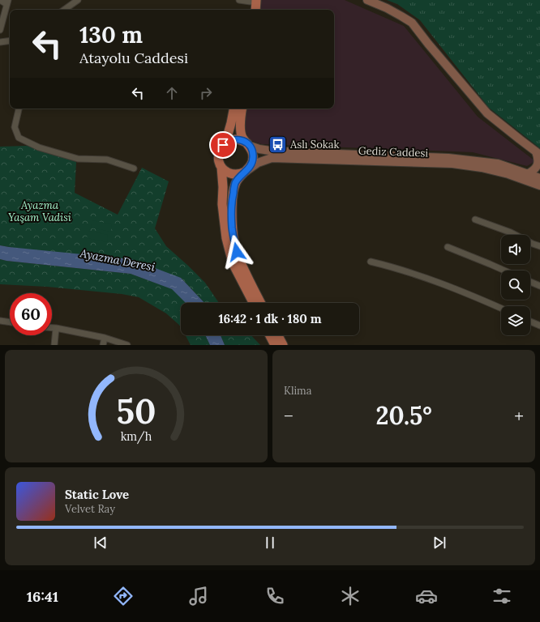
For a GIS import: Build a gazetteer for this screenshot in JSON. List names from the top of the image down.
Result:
{
  "streets": {
    "main road": ["Gediz Caddesi"]
  },
  "water": ["Ayazma Deresi"],
  "parks": ["Ayazma Yaşam Vadisi"],
  "places": {
    "bus stop": ["Aslı Sokak"]
  },
  "page": {
    "turn": ["130 m", "Atayolu Caddesi"],
    "limit": "60",
    "trip": "16:42 · 1 dk · 180 m",
    "tile": "Klima",
    "heat": ["−", "20.5°", "+"],
    "song": ["Static Love", "Velvet Ray"],
    "tabs": "16:41",
    "gauge": ["50", "km/h"]
  }
}
